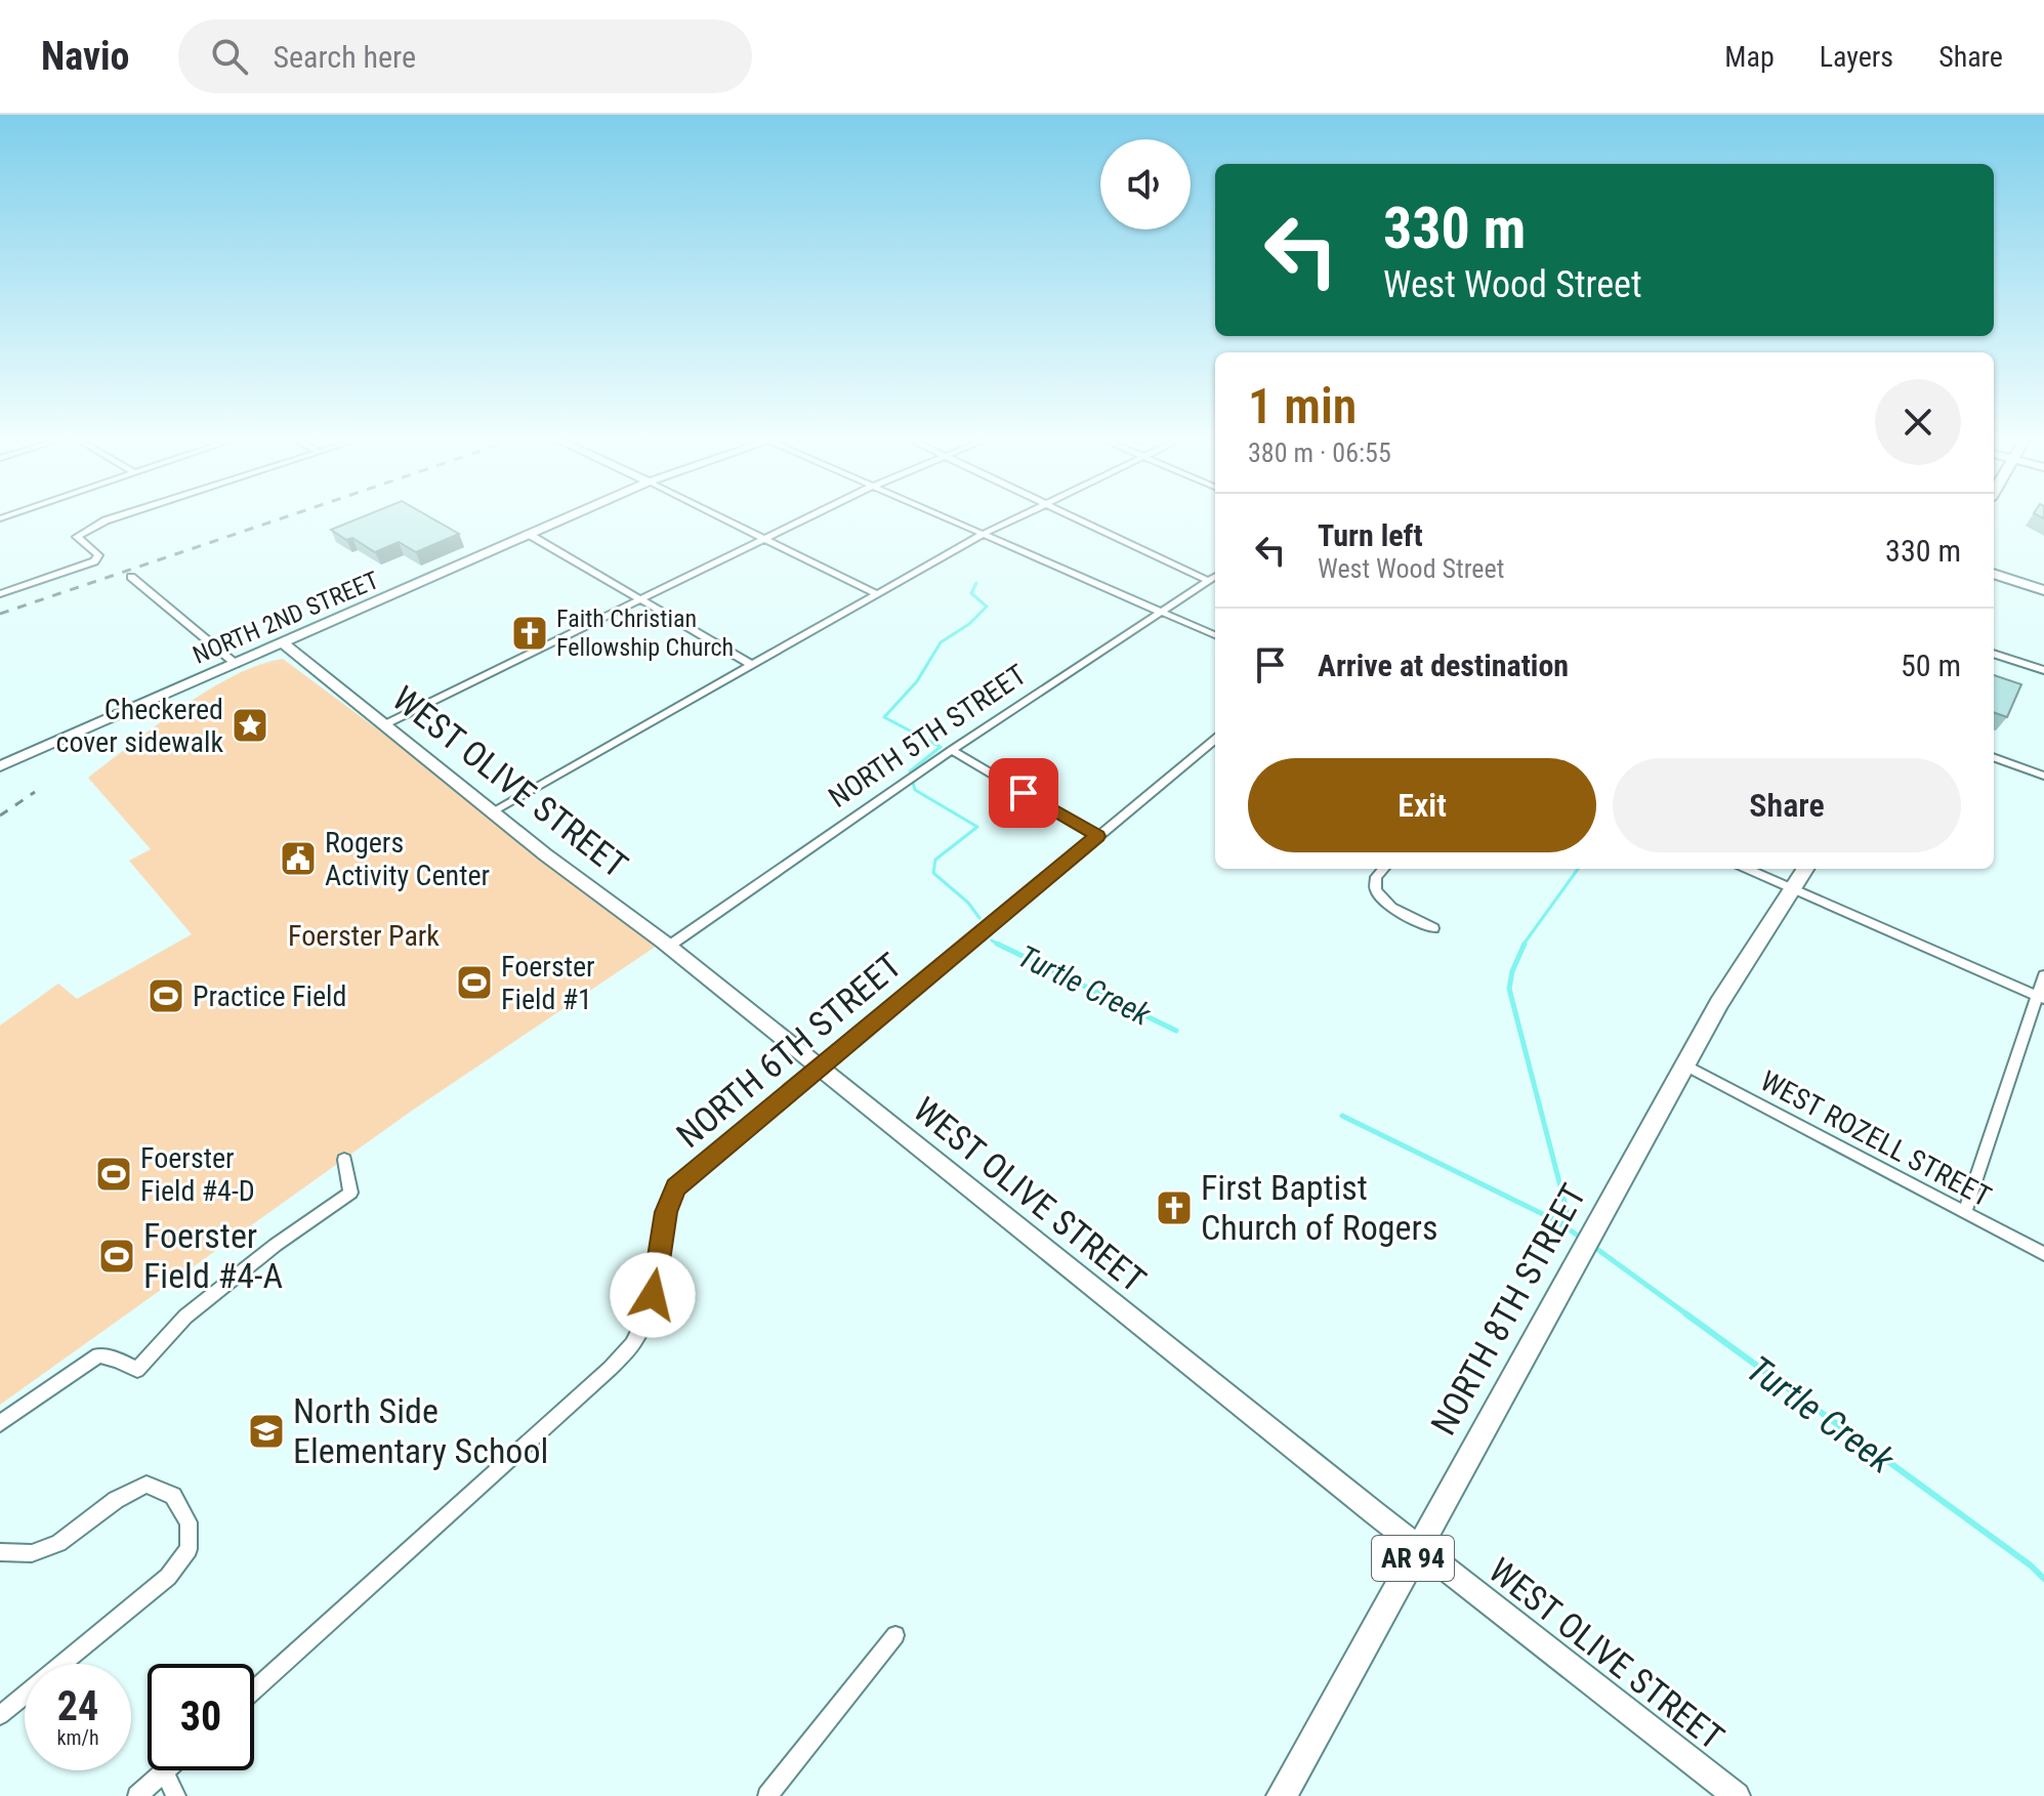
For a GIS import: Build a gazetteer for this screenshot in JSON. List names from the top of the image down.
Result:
{
  "streets": {
    "main road": [
      "NORTH 2ND STREET",
      "WEST OLIVE STREET",
      "NORTH 8TH STREET",
      "AR 94"
    ],
    "street": ["NORTH 5TH STREET", "NORTH 6TH STREET", "WEST ROZELL STREET"]
  },
  "crossings": [
    ["NORTH 2ND STREET", "WEST OLIVE STREET"],
    ["NORTH 5TH STREET", "WEST OLIVE STREET"],
    ["WEST OLIVE STREET", "NORTH 6TH STREET"],
    ["WEST OLIVE STREET", "NORTH 8TH STREET"],
    ["WEST ROZELL STREET", "NORTH 8TH STREET"]
  ],
  "water": ["Turtle Creek"],
  "parks": ["Foerster Park"],
  "places": {
    "church": ["Faith Christian Fellowship Church", "First Baptist Church of Rogers"],
    "place": ["Checkered cover sidewalk"],
    "public building": ["Rogers Activity Center"],
    "sports": [
      "Foerster Field #1",
      "Practice Field",
      "Foerster Field #4-D",
      "Foerster Field #4-A"
    ],
    "school or university": ["North Side Elementary School"]
  },
  "page": {
    "header": "Navio",
    "search": "Search here",
    "nav": ["Map", "Layers", "Share"],
    "turn": ["330 m", "West Wood Street"],
    "heading": ["1 min", "380 m · 06:55"],
    "list": [
      {
        "name": "Turn left",
        "note": "West Wood Street",
        "value": "330 m"
      },
      {
        "name": "Arrive at destination",
        "value": "50 m"
      }
    ],
    "buttons": ["Exit", "Share"],
    "speed": "24 km/h",
    "limit": "30"
  }
}
